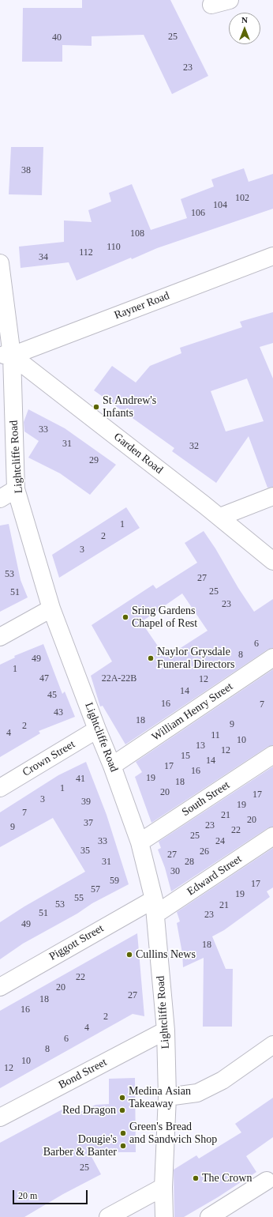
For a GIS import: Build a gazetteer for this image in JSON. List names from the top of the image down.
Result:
{
  "streets": {
    "street": [
      "Rayner Road",
      "Garden Road",
      "Lightcliffe Road",
      "William Henry Street",
      "Crown Street",
      "South Street",
      "Edward Street",
      "Piggott Street",
      "Bond Street"
    ]
  },
  "crossings": [
    ["Rayner Road", "Garden Road"],
    ["Rayner Road", "Lightcliffe Road"],
    ["Garden Road", "Lightcliffe Road"],
    ["Lightcliffe Road", "William Henry Street"],
    ["Lightcliffe Road", "Crown Street"],
    ["Lightcliffe Road", "South Street"],
    ["Lightcliffe Road", "Edward Street"],
    ["Lightcliffe Road", "Piggott Street"],
    ["Lightcliffe Road", "Bond Street"],
    ["Edward Street", "Piggott Street"]
  ],
  "places": [
    "St Andrew's Infants",
    "Sring Gardens Chapel of Rest",
    "Naylor Grysdale Funeral Directors",
    "Cullins News",
    "Medina Asian Takeaway",
    "Red Dragon",
    "Green's Bread and Sandwich Shop",
    "Dougie's Barber & Banter",
    "The Crown"
  ],
  "house_numbers": [
    "25",
    "40",
    "23",
    "38",
    "102",
    "104",
    "106",
    "108",
    "110",
    "112",
    "34",
    "33",
    "31",
    "32",
    "29",
    "1",
    "2",
    "3",
    "53",
    "27",
    "25",
    "51",
    "23",
    "6",
    "8",
    "49",
    "1",
    "47",
    "22A-22B",
    "12",
    "14",
    "45",
    "16",
    "7",
    "43",
    "18",
    "9",
    "2",
    "4",
    "11",
    "10",
    "13",
    "12",
    "15",
    "14",
    "17",
    "16",
    "19",
    "41",
    "18",
    "1",
    "20",
    "17",
    "3",
    "39",
    "19",
    "7",
    "21",
    "20",
    "37",
    "23",
    "9",
    "22",
    "25",
    "33",
    "24",
    "35",
    "26",
    "27",
    "31",
    "28",
    "30",
    "59",
    "17",
    "57",
    "19",
    "55",
    "53",
    "21",
    "51",
    "23",
    "49",
    "18",
    "22",
    "20",
    "27",
    "18",
    "16",
    "2",
    "4",
    "6",
    "8",
    "10",
    "12",
    "25"
  ],
  "scale_bar": "20 m",
  "north": "top"
}
